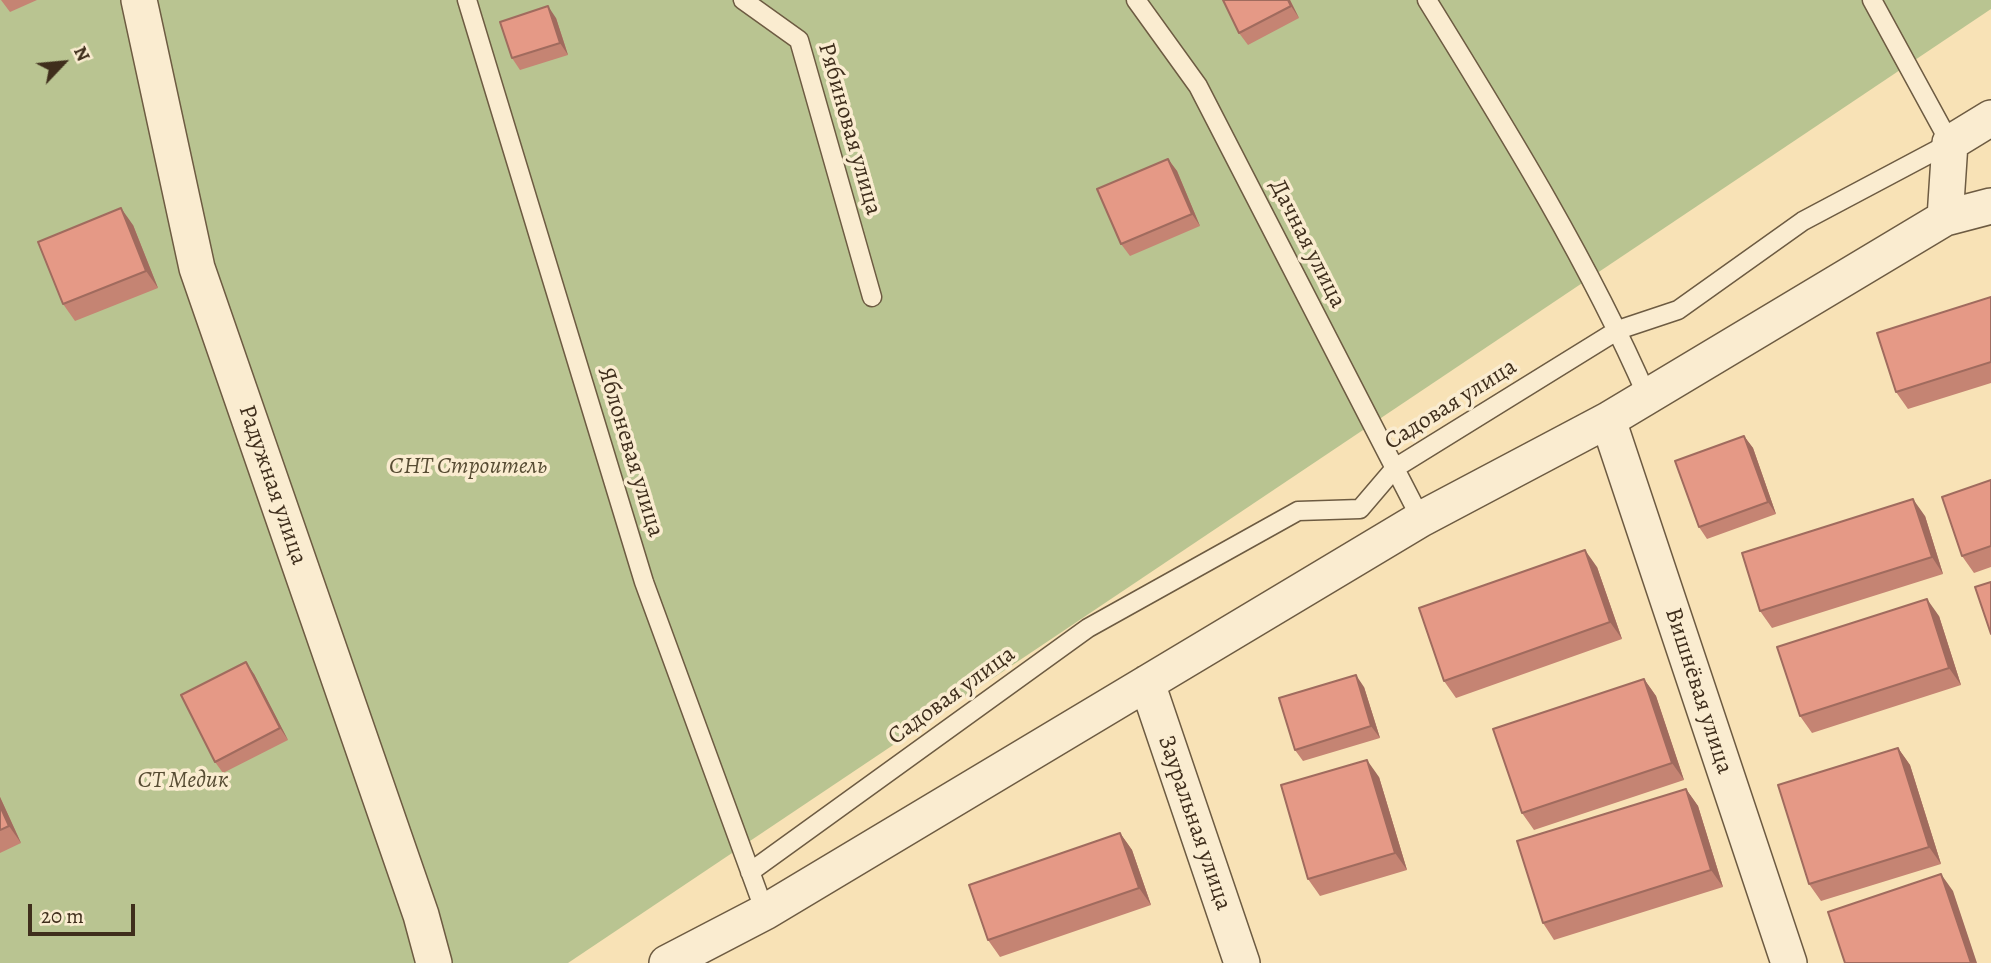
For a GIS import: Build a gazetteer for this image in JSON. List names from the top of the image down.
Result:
{
  "streets": {
    "street": ["Радужная улица", "Вишнёвая улица", "Зауральная улица"],
    "lane": [
      "Рябиновая улица",
      "Дачная улица",
      "Садовая улица",
      "Яблоневая улица"
    ]
  },
  "crossings": [
    ["Дачная улица", "Садовая улица"],
    ["Садовая улица", "Яблоневая улица"]
  ],
  "parks": ["СНТ Строитель", "СТ Медик"],
  "scale_bar": "20 m",
  "north": "top right"
}
